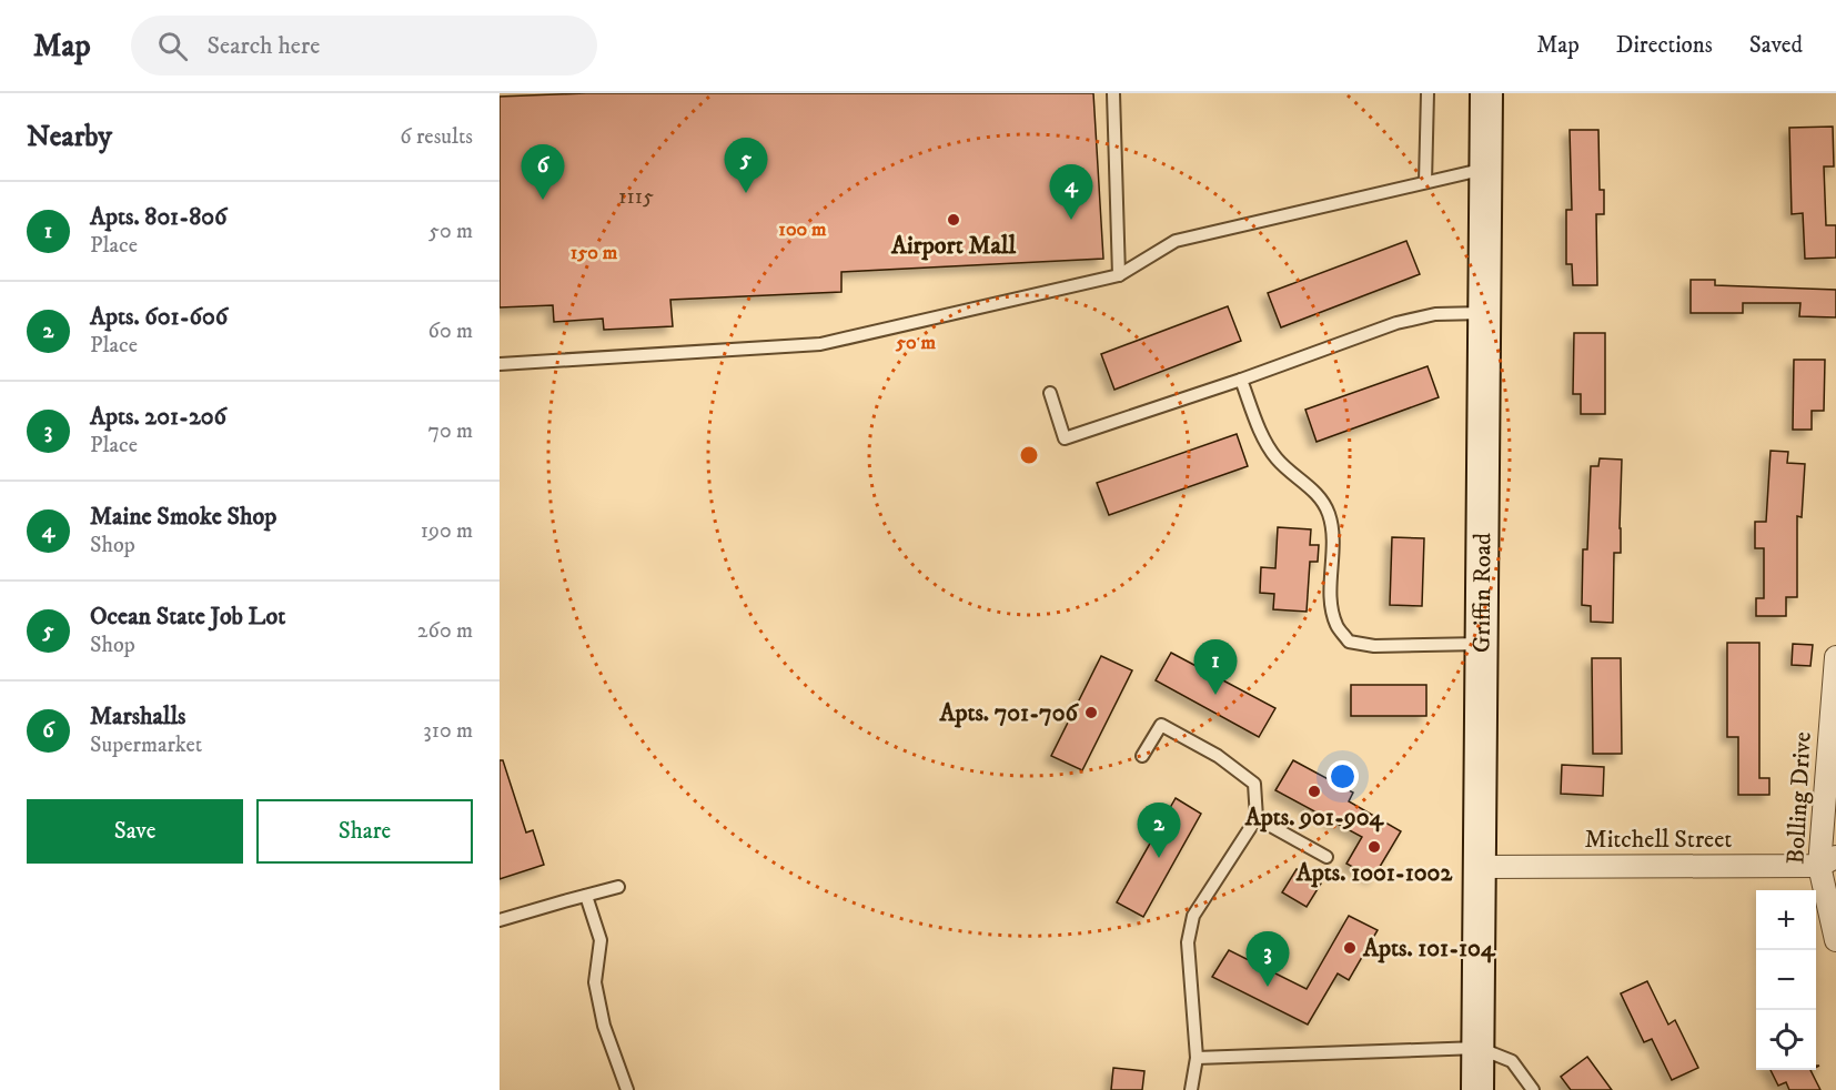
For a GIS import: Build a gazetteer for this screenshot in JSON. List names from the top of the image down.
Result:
{
  "streets": {
    "main road": ["Griffin Road"],
    "street": ["Bolling Drive", "Mitchell Street"]
  },
  "crossings": [
    ["Griffin Road", "Mitchell Street"],
    ["Bolling Drive", "Mitchell Street"]
  ],
  "places": [
    "Airport Mall",
    "Apts. 701-706",
    "Apts. 901-904",
    "Apts. 1001-1002",
    "Apts. 101-104"
  ],
  "house_numbers": ["1115"],
  "page": {
    "header": "Map",
    "search": "Search here",
    "nav": ["Map", "Directions", "Saved"],
    "heading": ["Nearby", "6 results"],
    "pins": [
      "5",
      "6",
      "4",
      "1",
      "2",
      "3"
    ],
    "list": [
      {
        "mark": "1",
        "name": "Apts. 801-806",
        "note": "Place",
        "value": "50 m"
      },
      {
        "mark": "2",
        "name": "Apts. 601-606",
        "note": "Place",
        "value": "60 m"
      },
      {
        "mark": "3",
        "name": "Apts. 201-206",
        "note": "Place",
        "value": "70 m"
      },
      {
        "mark": "4",
        "name": "Maine Smoke Shop",
        "note": "Shop",
        "value": "190 m"
      },
      {
        "mark": "5",
        "name": "Ocean State Job Lot",
        "note": "Shop",
        "value": "260 m"
      },
      {
        "mark": "6",
        "name": "Marshalls",
        "note": "Supermarket",
        "value": "310 m"
      }
    ],
    "buttons": ["Save", "Share"],
    "map_buttons": ["+", "−"]
  },
  "rings": ["100 m", "150 m", "50 m"]
}
